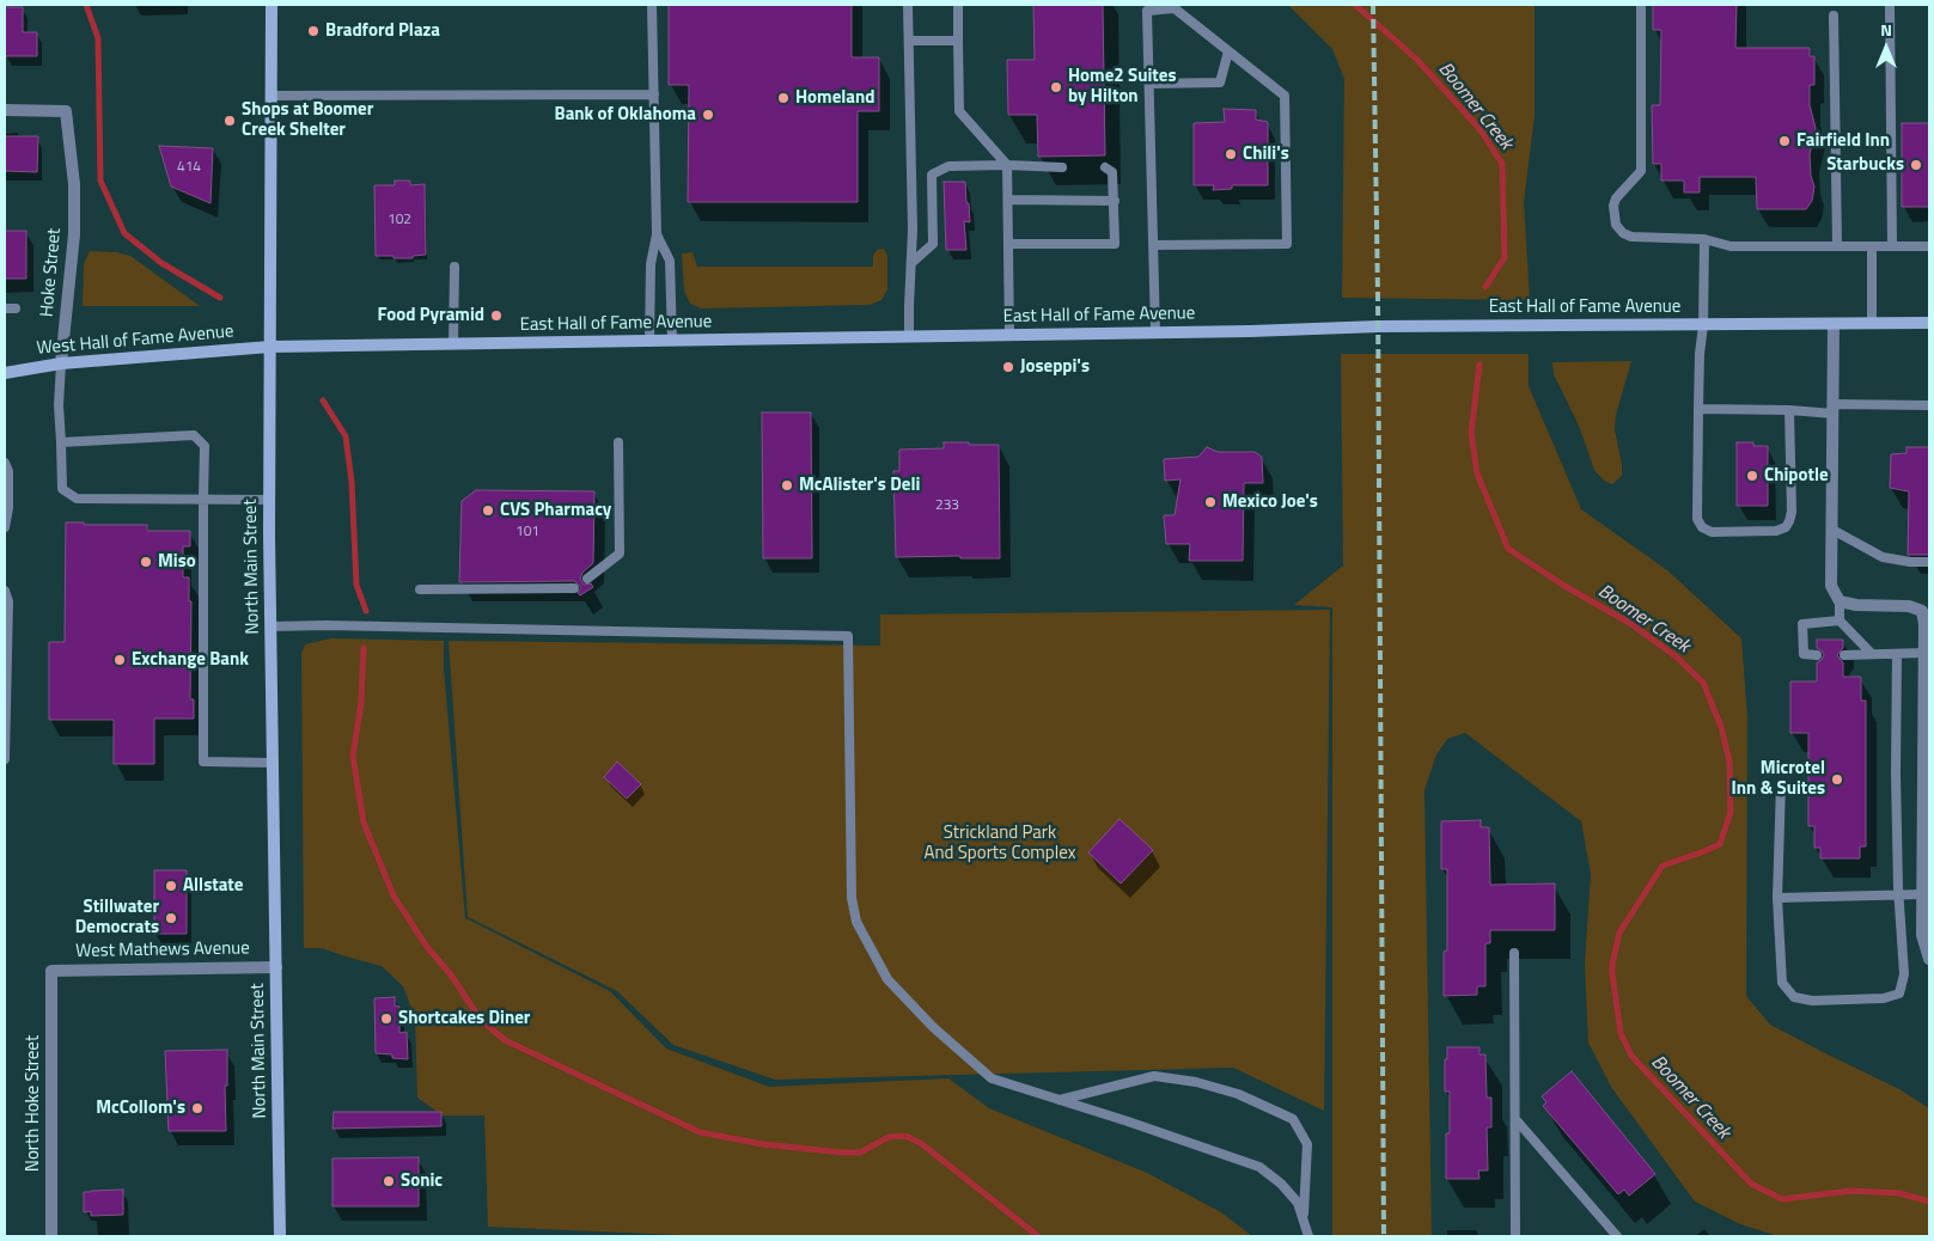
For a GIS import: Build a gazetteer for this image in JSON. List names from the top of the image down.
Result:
{
  "streets": {
    "main road": ["East Hall of Fame Avenue", "West Hall of Fame Avenue", "North Main Street"],
    "street": ["Hoke Street", "West Mathews Avenue", "North Hoke Street"]
  },
  "crossings": [
    ["Hoke Street", "West Hall of Fame Avenue"],
    ["East Hall of Fame Avenue", "West Hall of Fame Avenue"],
    ["East Hall of Fame Avenue", "North Main Street"],
    ["West Hall of Fame Avenue", "North Main Street"],
    ["North Main Street", "West Mathews Avenue"],
    ["West Mathews Avenue", "North Hoke Street"]
  ],
  "water": ["Boomer Creek"],
  "parks": ["Strickland Park And Sports Complex"],
  "places": [
    "Bradford Plaza",
    "Home2 Suites by Hilton",
    "Homeland",
    "Bank of Oklahoma",
    "Shops at Boomer Creek Shelter",
    "Fairfield Inn",
    "Chili's",
    "Starbucks",
    "Food Pyramid",
    "Joseppi's",
    "Chipotle",
    "McAlister's Deli",
    "Mexico Joe's",
    "CVS Pharmacy",
    "Miso",
    "Exchange Bank",
    "Microtel Inn & Suites",
    "Allstate",
    "Stillwater Democrats",
    "Shortcakes Diner",
    "McCollom's",
    "Sonic"
  ],
  "house_numbers": [
    "414",
    "102",
    "233",
    "101"
  ],
  "north": "top"
}
